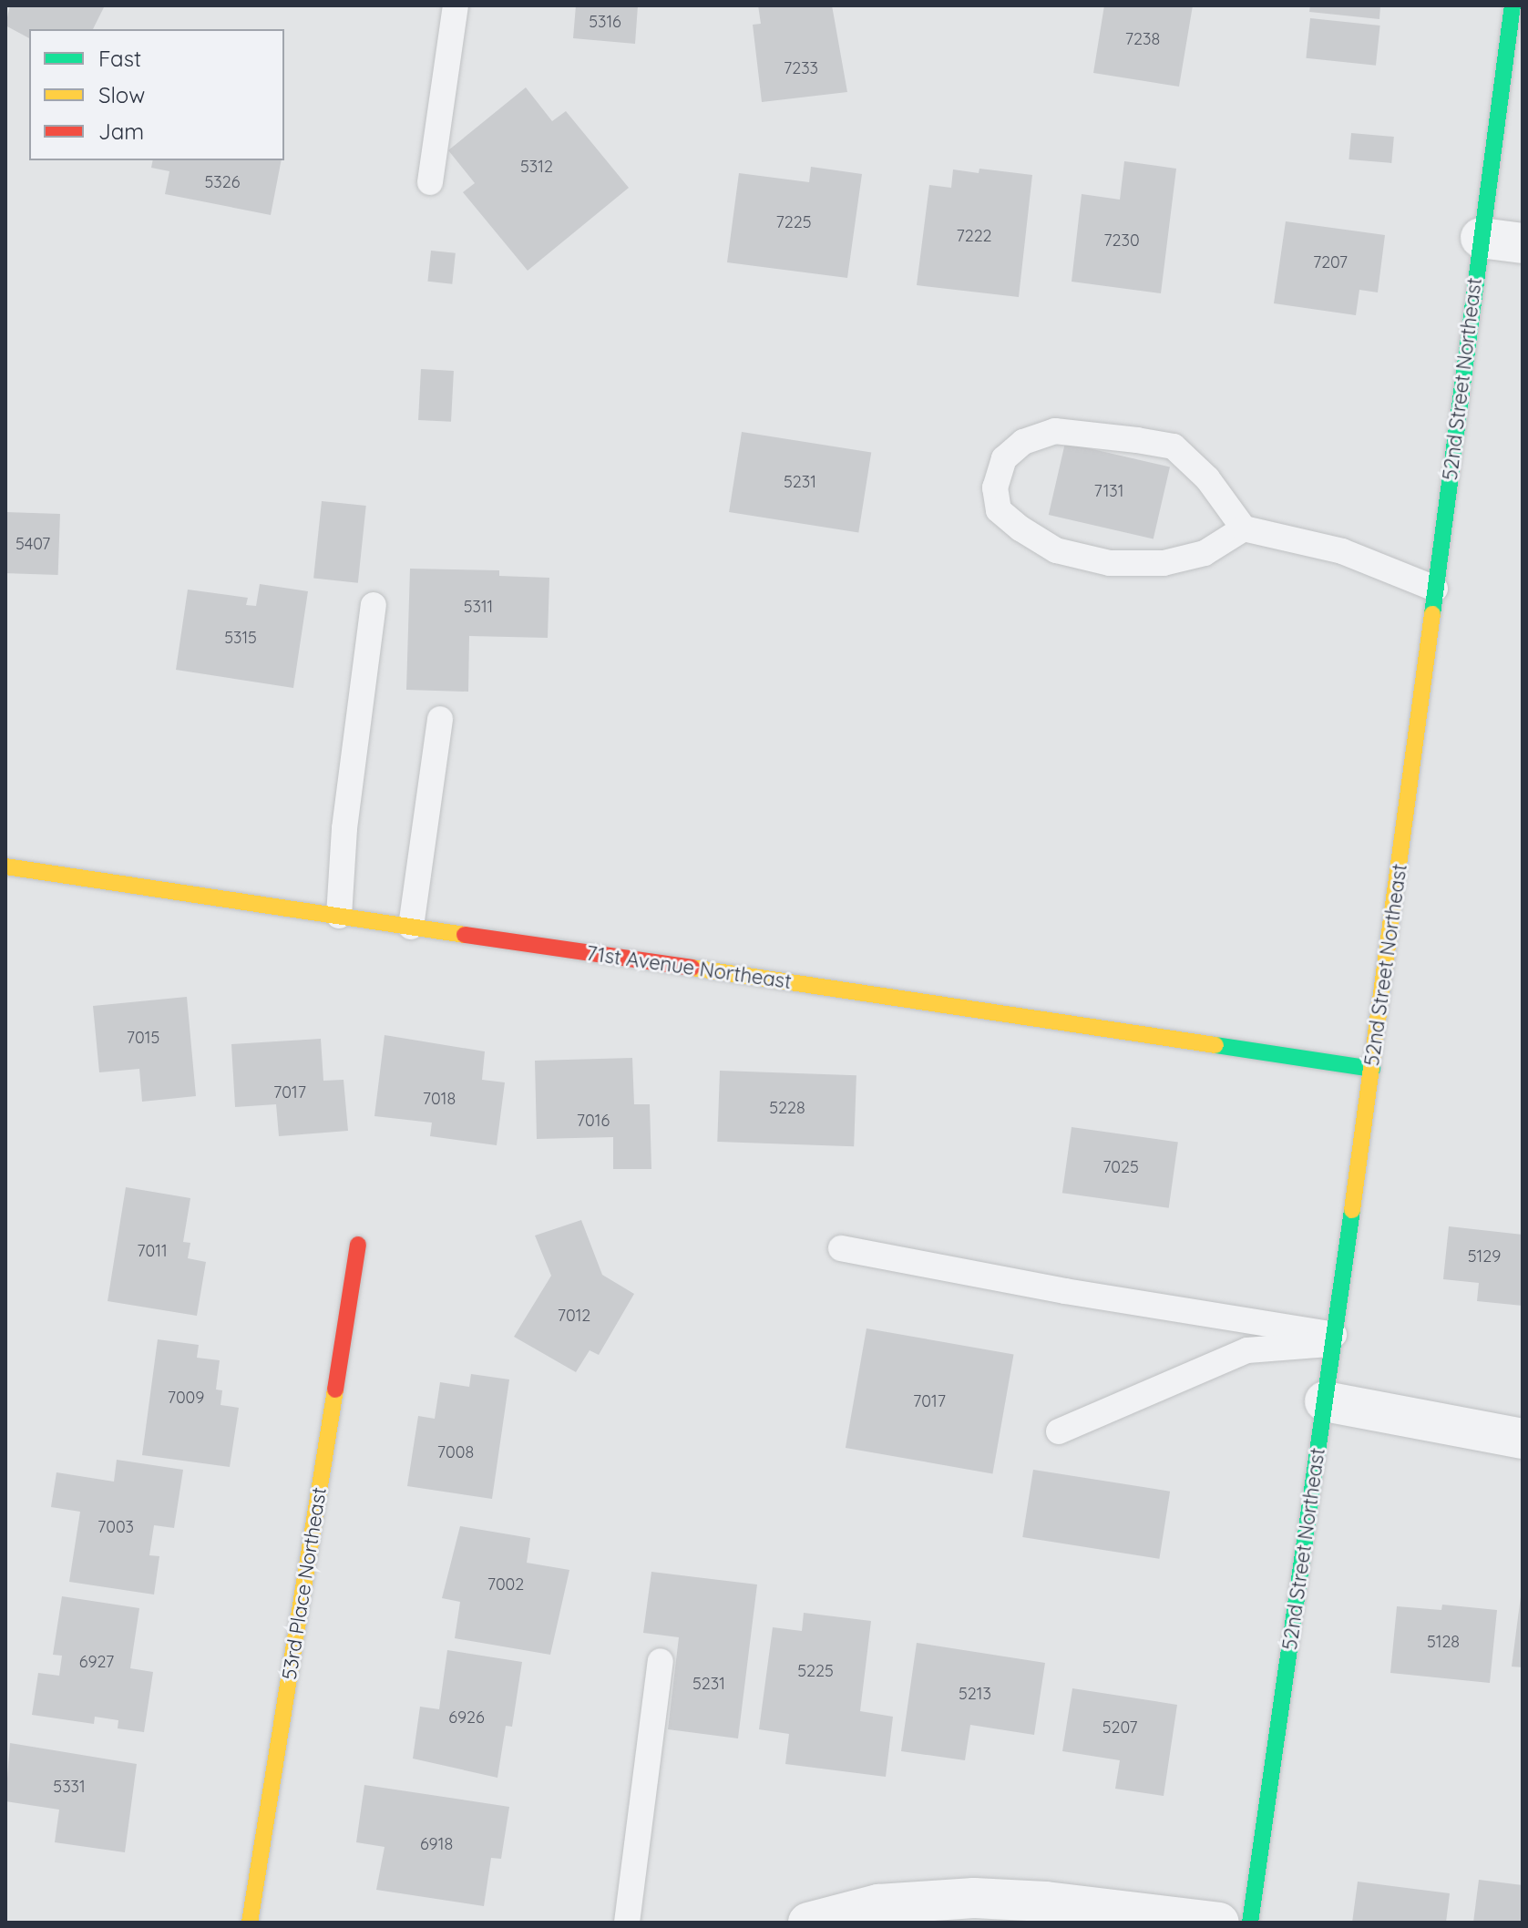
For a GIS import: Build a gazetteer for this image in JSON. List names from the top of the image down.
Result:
{
  "streets": {
    "street": ["52nd Street Northeast", "71st Avenue Northeast", "53rd Place Northeast"]
  },
  "crossings": [
    ["52nd Street Northeast", "71st Avenue Northeast"]
  ],
  "house_numbers": [
    "5316",
    "7238",
    "7233",
    "5312",
    "5326",
    "7225",
    "7222",
    "7230",
    "7207",
    "5231",
    "7131",
    "5407",
    "5311",
    "5315",
    "7015",
    "7017",
    "7018",
    "5228",
    "7016",
    "7025",
    "7011",
    "5129",
    "7012",
    "7009",
    "7017",
    "7008",
    "7003",
    "7002",
    "5128",
    "6927",
    "5225",
    "5231",
    "5213",
    "6926",
    "5207",
    "5331",
    "6918"
  ],
  "legend": ["Fast", "Slow", "Jam"]
}
